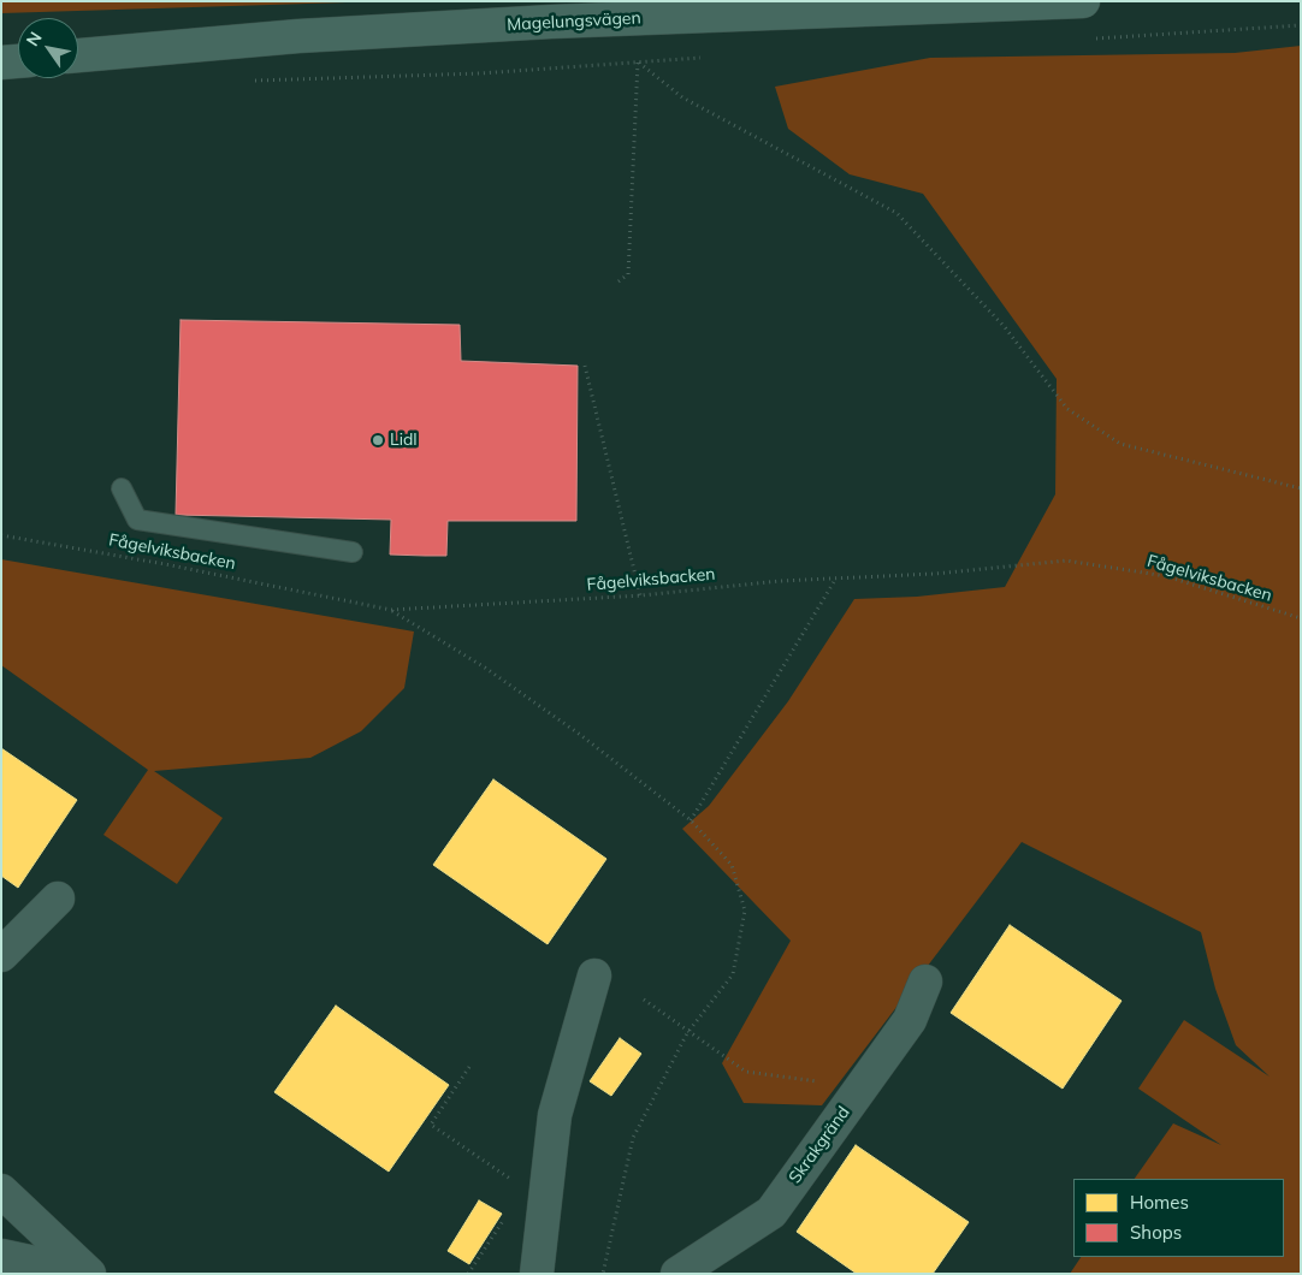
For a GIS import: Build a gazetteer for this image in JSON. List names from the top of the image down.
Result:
{
  "streets": {
    "main road": ["Magelungsvägen"],
    "street": ["Skrakgränd"],
    "path": ["Fågelviksbacken"]
  },
  "places": ["Lidl"],
  "legend": ["Homes", "Shops"],
  "north": "top left"
}
